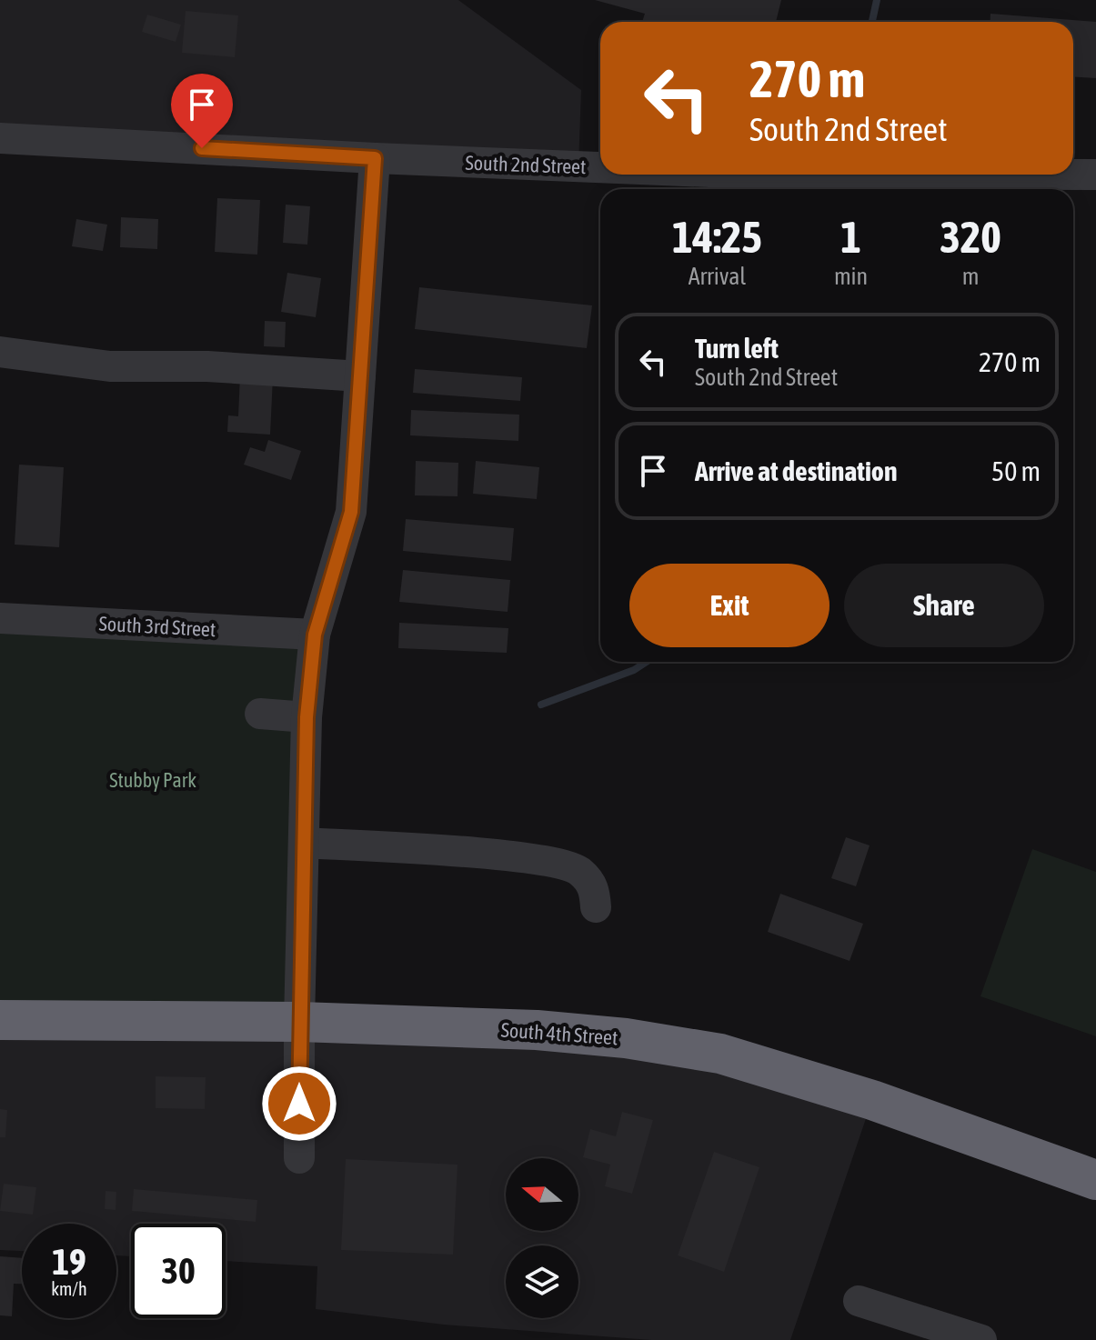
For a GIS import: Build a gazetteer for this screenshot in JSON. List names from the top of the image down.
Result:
{
  "streets": {
    "highway": ["South 4th Street"],
    "street": ["South 2nd Street", "South 3rd Street"]
  },
  "parks": ["Stubby Park"],
  "north": "left",
  "page": {
    "turn": ["270 m", "South 2nd Street"],
    "eta": [
      "14:25",
      "Arrival",
      "1",
      "min",
      "320",
      "m"
    ],
    "list": [
      {
        "name": "Turn left",
        "note": "South 2nd Street",
        "value": "270 m"
      },
      {
        "name": "Arrive at destination",
        "value": "50 m"
      }
    ],
    "buttons": ["Exit", "Share"],
    "speed": "19 km/h",
    "limit": "30"
  }
}
